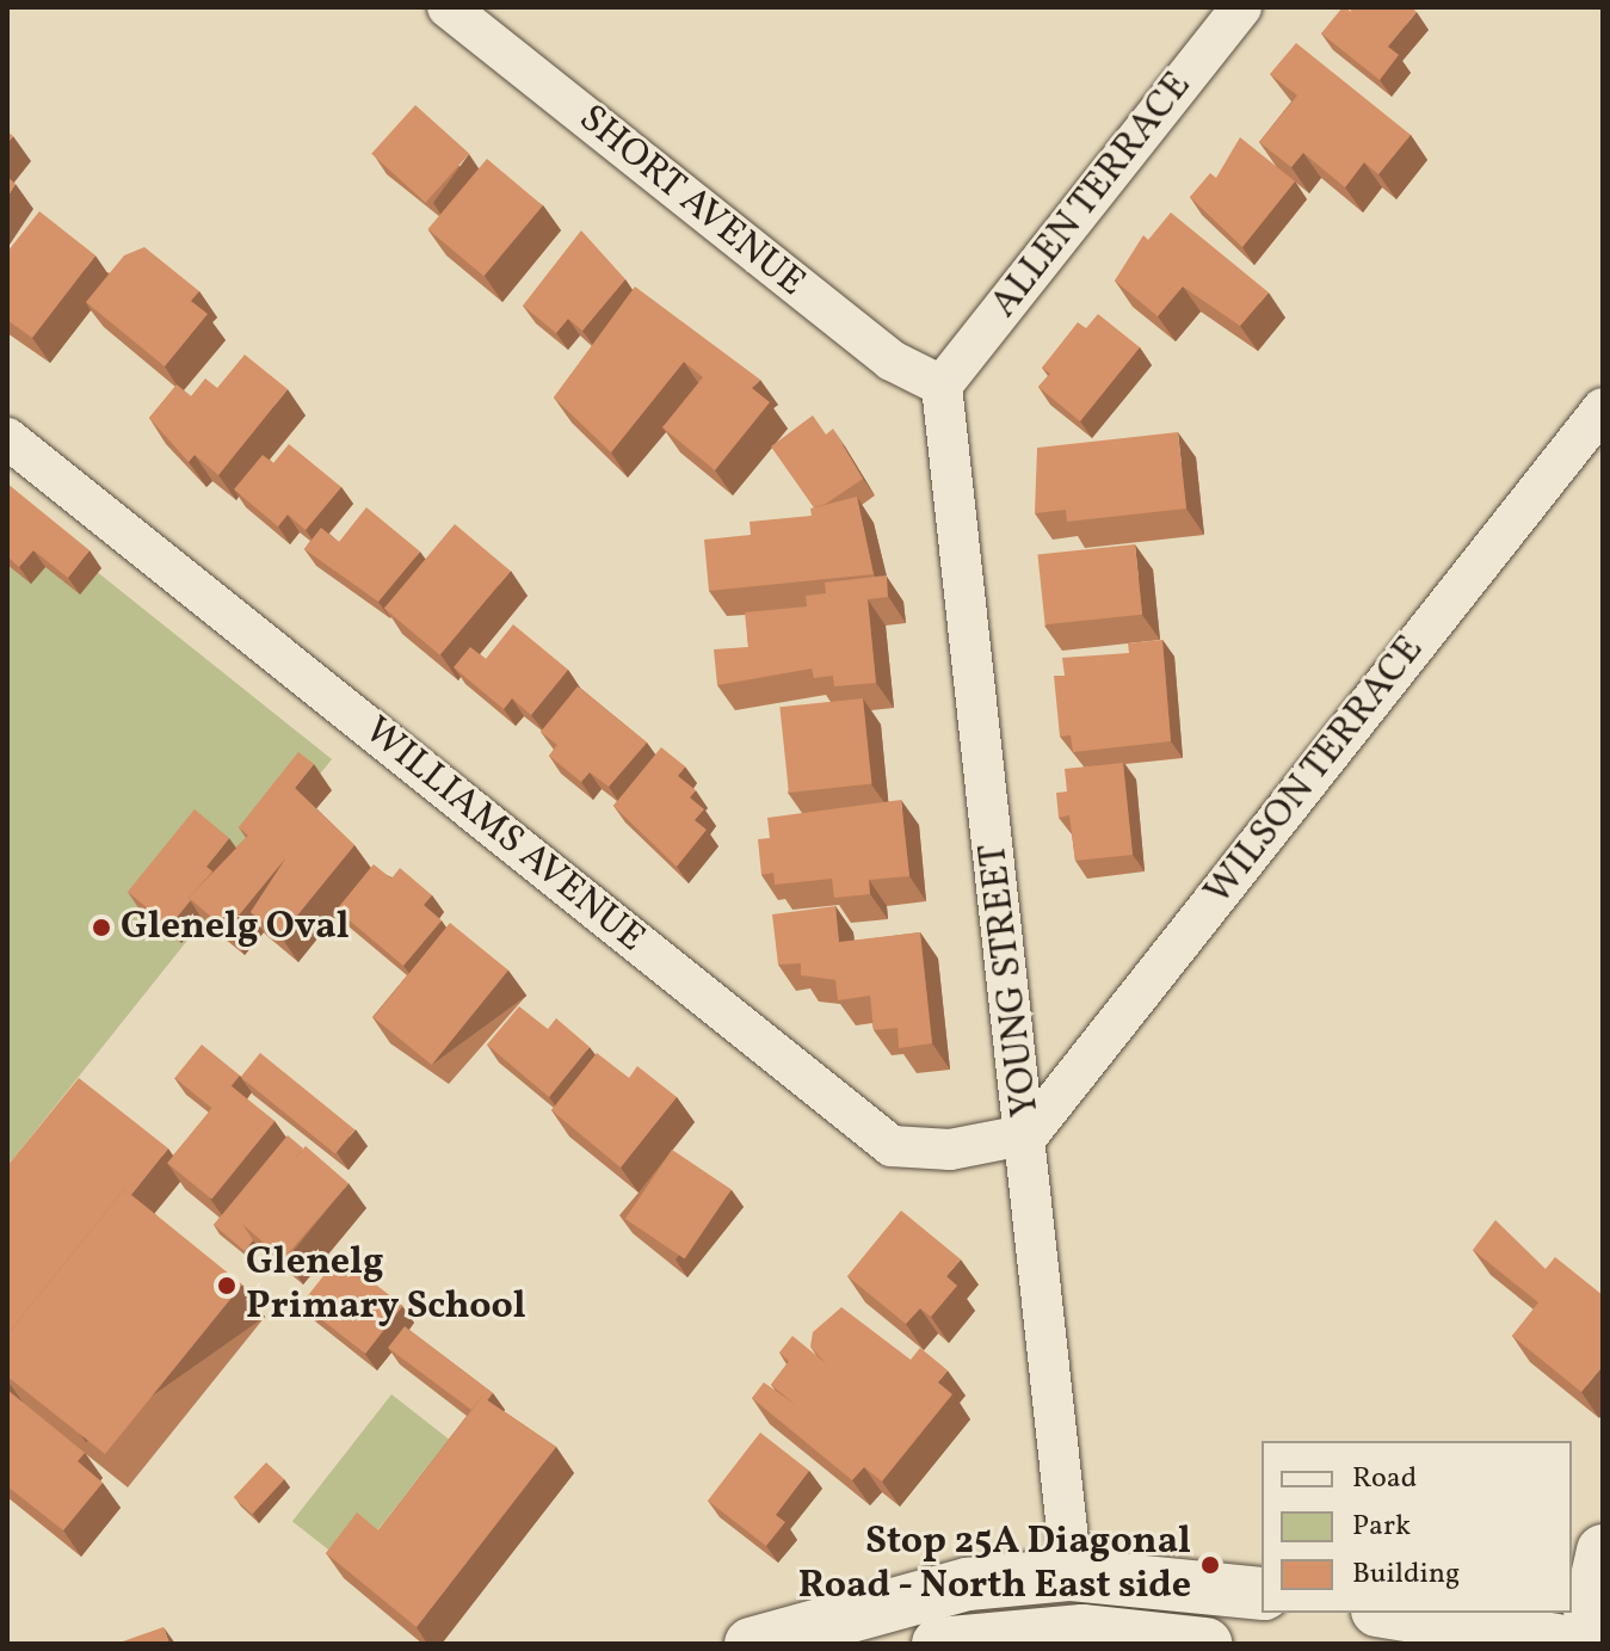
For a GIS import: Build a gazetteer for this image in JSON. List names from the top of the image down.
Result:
{
  "streets": {
    "street": [
      "ALLEN TERRACE",
      "SHORT AVENUE",
      "WILSON TERRACE",
      "WILLIAMS AVENUE",
      "YOUNG STREET"
    ]
  },
  "crossings": [
    ["ALLEN TERRACE", "SHORT AVENUE"],
    ["ALLEN TERRACE", "YOUNG STREET"],
    ["SHORT AVENUE", "YOUNG STREET"],
    ["WILSON TERRACE", "WILLIAMS AVENUE"],
    ["WILSON TERRACE", "YOUNG STREET"],
    ["WILLIAMS AVENUE", "YOUNG STREET"]
  ],
  "places": ["Glenelg Oval", "Glenelg Primary School", "Stop 25A Diagonal Road - North East side"],
  "legend": ["Road", "Park", "Building"]
}
